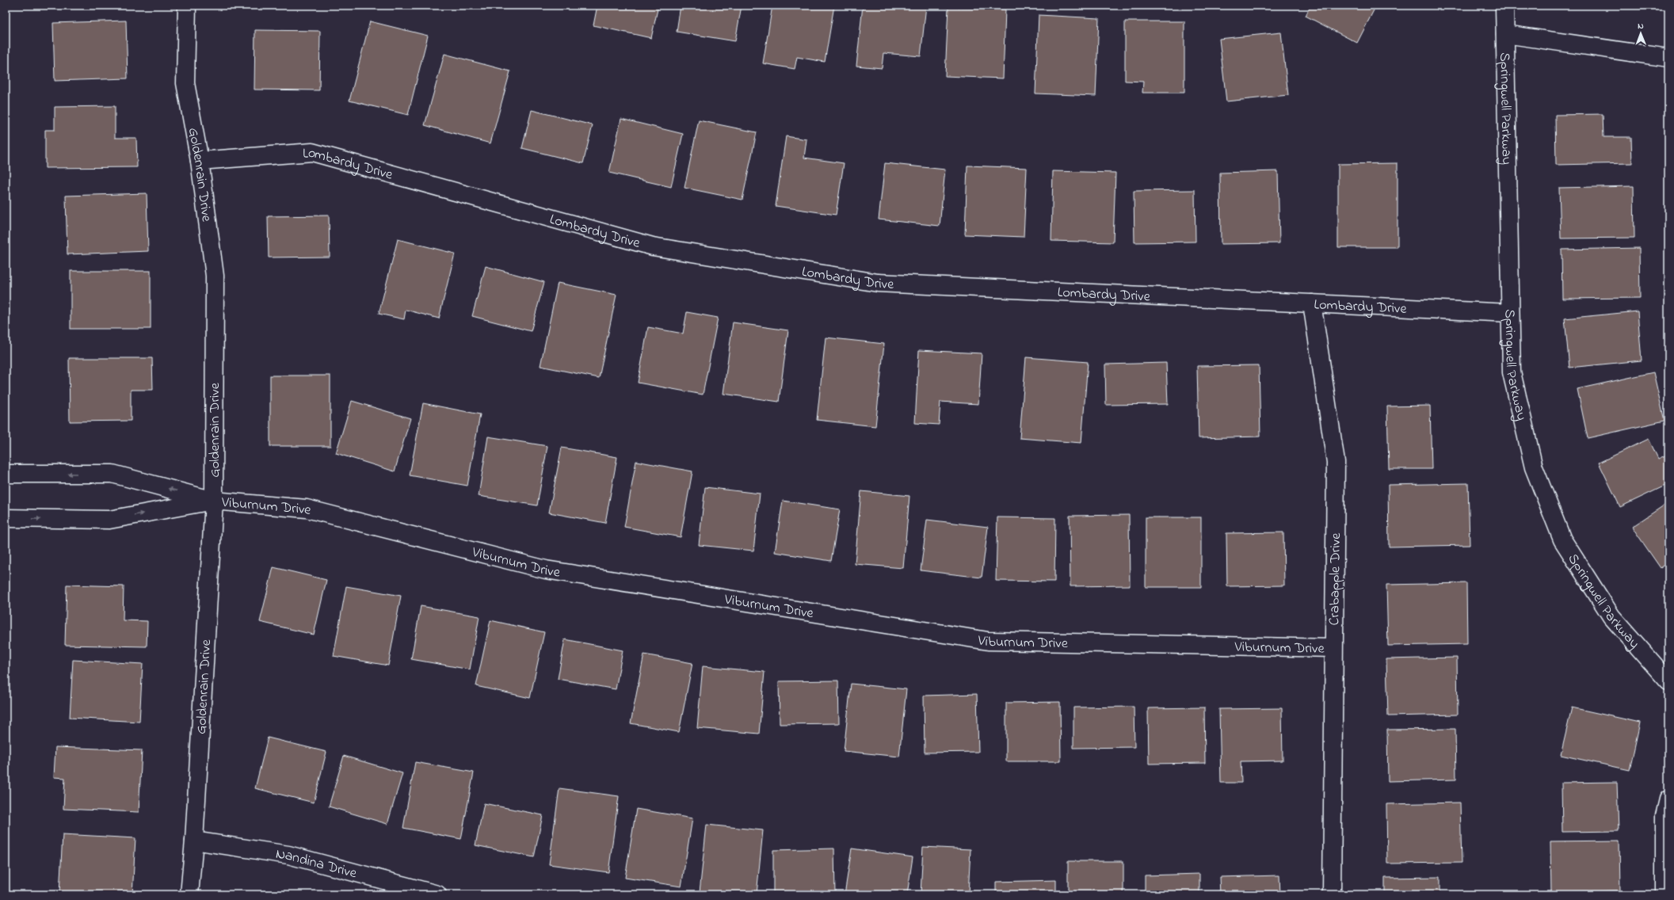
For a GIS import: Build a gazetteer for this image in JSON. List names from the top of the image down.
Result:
{
  "streets": {
    "street": [
      "Springwell Parkway",
      "Lombardy Drive",
      "Goldenrain Drive",
      "Viburnum Drive",
      "Crabapple Drive",
      "Nandina Drive"
    ]
  },
  "crossings": [
    ["Springwell Parkway", "Lombardy Drive"],
    ["Lombardy Drive", "Goldenrain Drive"],
    ["Lombardy Drive", "Crabapple Drive"],
    ["Goldenrain Drive", "Viburnum Drive"],
    ["Goldenrain Drive", "Nandina Drive"],
    ["Viburnum Drive", "Crabapple Drive"]
  ],
  "north": "top"
}
